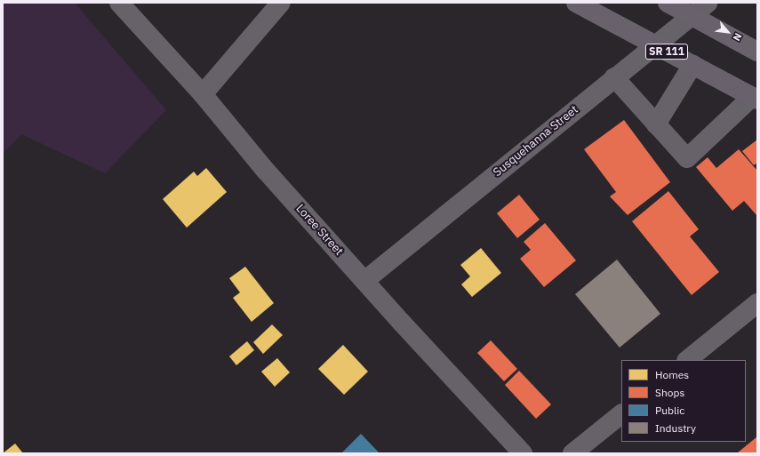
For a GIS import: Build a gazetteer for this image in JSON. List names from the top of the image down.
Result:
{
  "streets": {
    "main road": ["SR 111"],
    "street": ["Susquehanna Street", "Loree Street"]
  },
  "crossings": [
    ["SR 111", "Susquehanna Street"],
    ["Susquehanna Street", "Loree Street"]
  ],
  "legend": [
    "Homes",
    "Shops",
    "Public",
    "Industry"
  ],
  "north": "bottom right"
}
